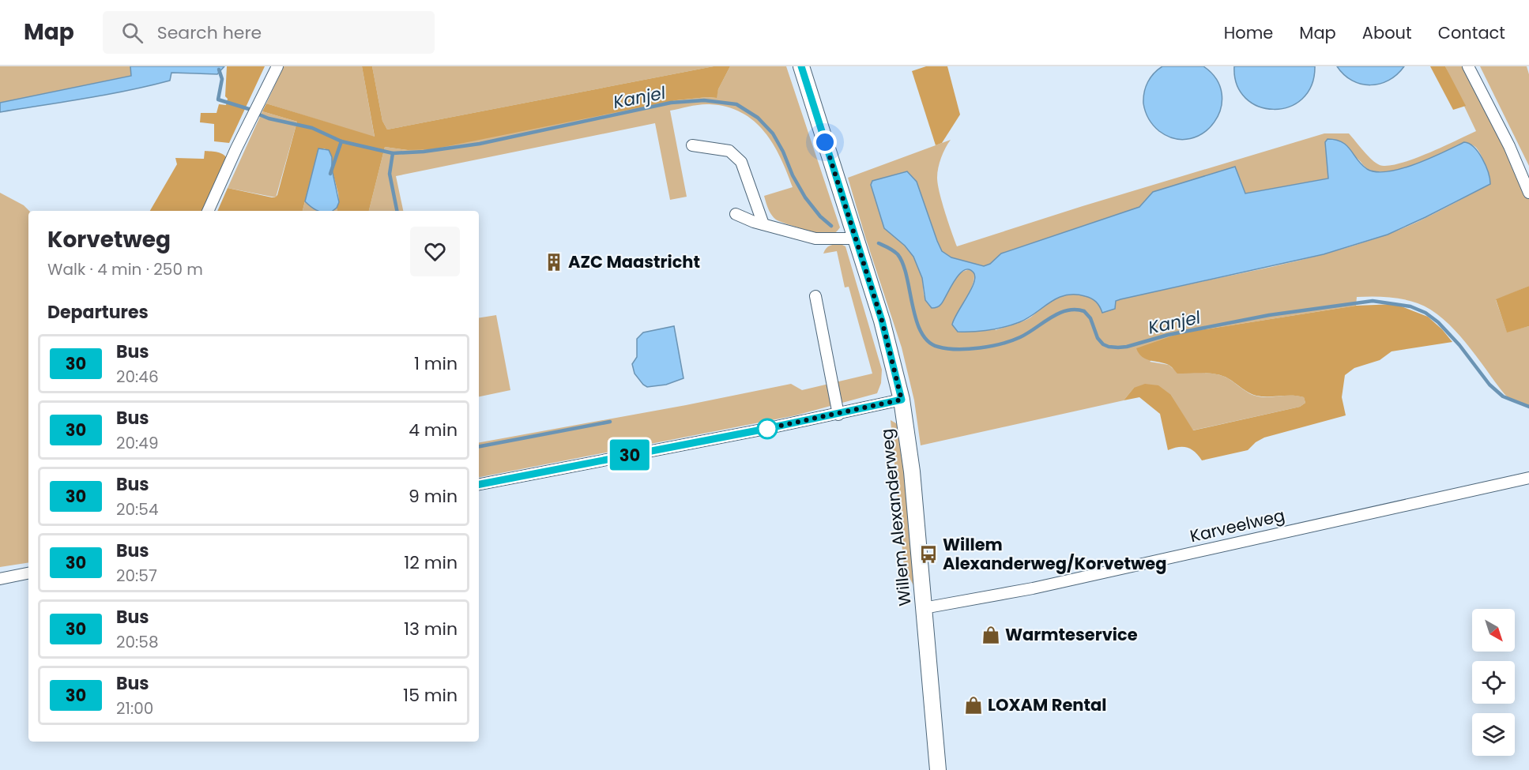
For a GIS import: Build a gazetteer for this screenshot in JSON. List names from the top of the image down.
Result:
{
  "streets": {
    "street": ["Willem Alexanderweg", "Karveelweg"]
  },
  "crossings": [
    ["Willem Alexanderweg", "Karveelweg"]
  ],
  "water": ["Kanjel"],
  "places": {
    "building": ["AZC Maastricht"],
    "bus stop": ["Willem Alexanderweg/Korvetweg"],
    "shop": ["Warmteservice", "LOXAM Rental"]
  },
  "lines": ["bus line 30"],
  "north": "bottom right",
  "page": {
    "header": "Map",
    "search": "Search here",
    "nav": [
      "Home",
      "Map",
      "About",
      "Contact"
    ],
    "on_map": "30",
    "heading": [
      ["Korvetweg", "Walk · 4 min · 250 m"],
      "Departures"
    ],
    "list": [
      {
        "mark": "30",
        "name": "Bus",
        "note": "20:46",
        "value": "1 min"
      },
      {
        "mark": "30",
        "name": "Bus",
        "note": "20:49",
        "value": "4 min"
      },
      {
        "mark": "30",
        "name": "Bus",
        "note": "20:54",
        "value": "9 min"
      },
      {
        "mark": "30",
        "name": "Bus",
        "note": "20:57",
        "value": "12 min"
      },
      {
        "mark": "30",
        "name": "Bus",
        "note": "20:58",
        "value": "13 min"
      },
      {
        "mark": "30",
        "name": "Bus",
        "note": "21:00",
        "value": "15 min"
      }
    ]
  }
}
